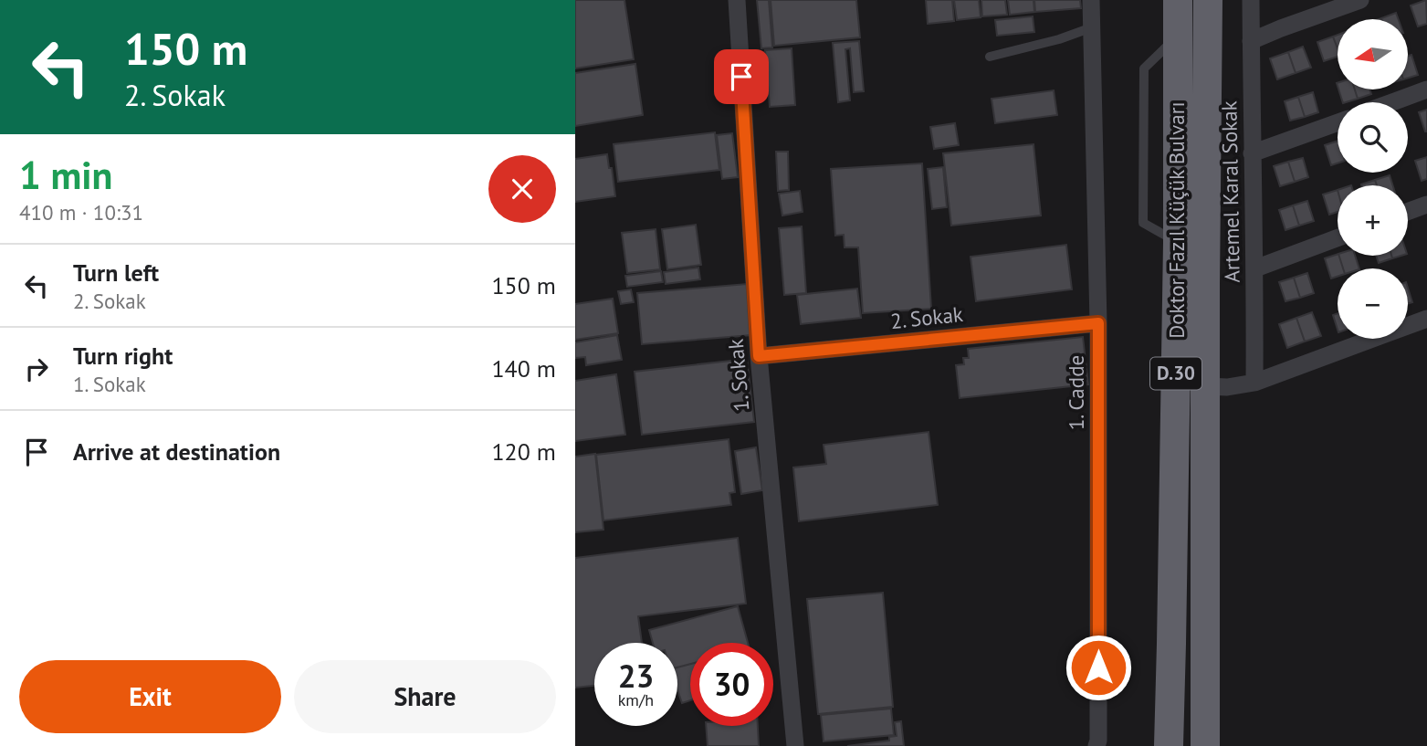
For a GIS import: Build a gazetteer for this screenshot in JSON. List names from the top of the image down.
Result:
{
  "streets": {
    "highway": ["Doktor Fazıl Küçük Bulvarı", "D.30"],
    "street": [
      "Artemel Karal Sokak",
      "2. Sokak",
      "1. Sokak",
      "1. Cadde"
    ]
  },
  "crossings": [
    ["2. Sokak", "1. Sokak"],
    ["2. Sokak", "1. Cadde"]
  ],
  "north": "left",
  "page": {
    "turn": ["150 m", "2. Sokak"],
    "map_buttons": ["+", "−"],
    "heading": ["1 min", "410 m · 10:31"],
    "list": [
      {
        "name": "Turn left",
        "note": "2. Sokak",
        "value": "150 m"
      },
      {
        "name": "Turn right",
        "note": "1. Sokak",
        "value": "140 m"
      },
      {
        "name": "Arrive at destination",
        "value": "120 m"
      }
    ],
    "speed": "23 km/h",
    "limit": "30",
    "buttons": ["Exit", "Share"]
  }
}
